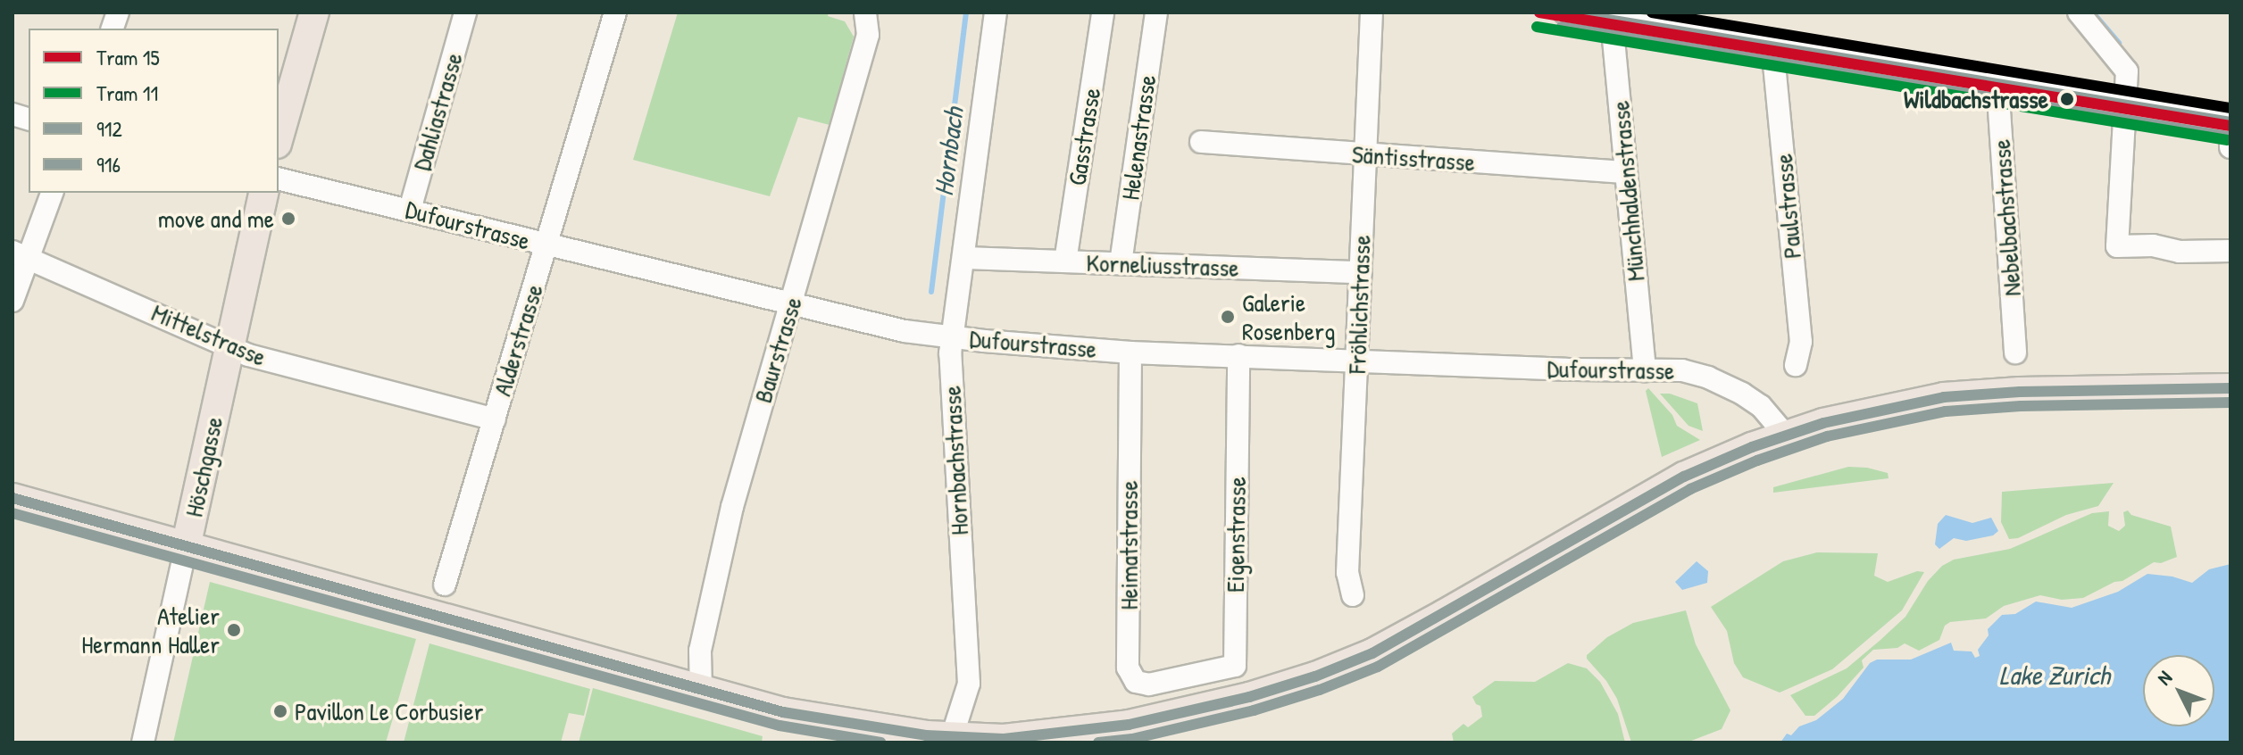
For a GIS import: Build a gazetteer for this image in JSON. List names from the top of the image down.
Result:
{
  "streets": {
    "main road": ["Höschgasse"],
    "street": [
      "Dahliastrasse",
      "Gasstrasse",
      "Helenastrasse",
      "Säntisstrasse",
      "Münchhaldenstrasse",
      "Paulstrasse",
      "Nebelbachstrasse",
      "Dufourstrasse",
      "Korneliusstrasse",
      "Fröhlichstrasse",
      "Mittelstrasse",
      "Alderstrasse",
      "Baurstrasse",
      "Hornbachstrasse",
      "Eigenstrasse",
      "Heimatstrasse"
    ]
  },
  "crossings": [
    ["Dahliastrasse", "Dufourstrasse"],
    ["Gasstrasse", "Korneliusstrasse"],
    ["Helenastrasse", "Korneliusstrasse"],
    ["Säntisstrasse", "Münchhaldenstrasse"],
    ["Säntisstrasse", "Fröhlichstrasse"],
    ["Münchhaldenstrasse", "Dufourstrasse"],
    ["Dufourstrasse", "Fröhlichstrasse"],
    ["Dufourstrasse", "Alderstrasse"],
    ["Dufourstrasse", "Baurstrasse"],
    ["Dufourstrasse", "Hornbachstrasse"],
    ["Dufourstrasse", "Eigenstrasse"],
    ["Dufourstrasse", "Heimatstrasse"],
    ["Korneliusstrasse", "Fröhlichstrasse"],
    ["Korneliusstrasse", "Hornbachstrasse"],
    ["Mittelstrasse", "Alderstrasse"],
    ["Mittelstrasse", "Höschgasse"],
    ["Eigenstrasse", "Heimatstrasse"]
  ],
  "water": ["Hornbach", "Lake Zurich"],
  "places": [
    "Wildbachstrasse",
    "move and me",
    "Galerie Rosenberg",
    "Atelier Hermann Haller",
    "Pavillon Le Corbusier"
  ],
  "lines": [
    "tram line 15",
    "transit line 912",
    "tram line 11",
    "transit line 916"
  ],
  "legend": [
    "Tram 15",
    "Tram 11",
    "912",
    "916"
  ],
  "north": "top left"
}
